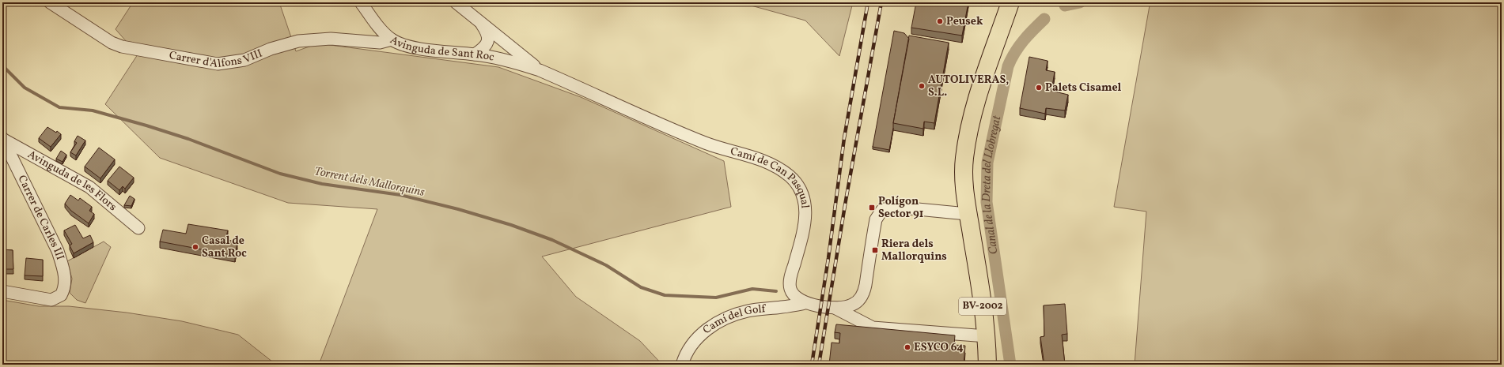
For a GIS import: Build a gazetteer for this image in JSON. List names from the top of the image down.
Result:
{
  "streets": {
    "main road": ["BV-2002"],
    "street": [
      "Avinguda de Sant Roc",
      "Carrer d'Alfons VIII",
      "Avinguda de les Flors",
      "Camí de Can Pasqual",
      "Carrer de Carles III",
      "Camí del Golf"
    ]
  },
  "crossings": [
    ["Avinguda de Sant Roc", "Carrer d'Alfons VIII"],
    ["Avinguda de Sant Roc", "Camí de Can Pasqual"],
    ["Avinguda de les Flors", "Carrer de Carles III"],
    ["Camí de Can Pasqual", "BV-2002"],
    ["Camí de Can Pasqual", "Camí del Golf"]
  ],
  "water": ["Torrent dels Mallorquins", "Canal de la Dreta del Llobregat"],
  "places": {
    "other": [
      "Peusek",
      "AUTOLIVERAS, S.L.",
      "Palets Cisamel",
      "Casal de Sant Roc",
      "ESYCO 64"
    ],
    "transit": ["Polígon Sector 91", "Riera dels Mallorquins"]
  }
}
